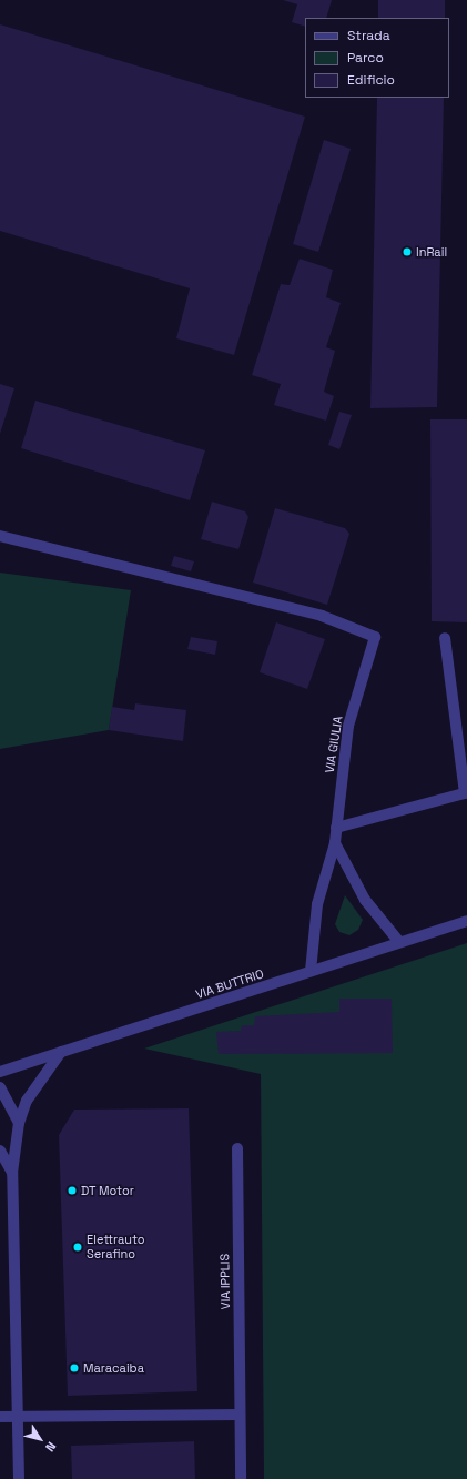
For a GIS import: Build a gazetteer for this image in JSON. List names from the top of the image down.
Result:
{
  "streets": {
    "street": ["VIA GIULIA", "VIA BUTTRIO", "VIA IPPLIS"]
  },
  "crossings": [
    ["VIA GIULIA", "VIA BUTTRIO"]
  ],
  "places": [
    "InRail",
    "DT Motor",
    "Elettrauto Serafino",
    "Maracaiba"
  ],
  "legend": ["Strada", "Parco", "Edificio"],
  "north": "bottom right"
}
